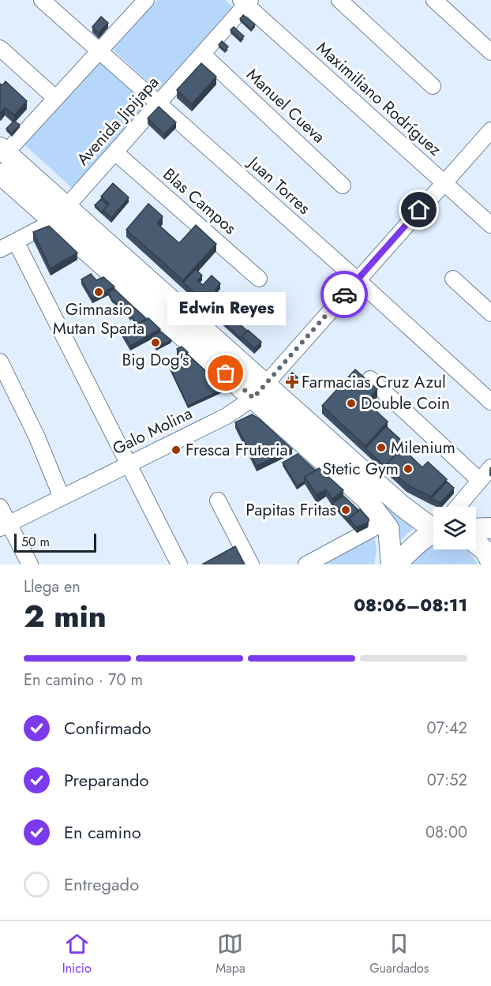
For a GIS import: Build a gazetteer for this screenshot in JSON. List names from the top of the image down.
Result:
{
  "streets": {
    "street": [
      "Maximiliano Rodríguez",
      "Manuel Cueva",
      "Avenida Jipijapa",
      "Juan Torres",
      "Blas Campos",
      "Galo Molina"
    ]
  },
  "crossings": [
    ["Maximiliano Rodríguez", "Avenida Jipijapa"],
    ["Maximiliano Rodríguez", "Galo Molina"],
    ["Manuel Cueva", "Avenida Jipijapa"],
    ["Avenida Jipijapa", "Juan Torres"],
    ["Avenida Jipijapa", "Blas Campos"],
    ["Juan Torres", "Galo Molina"]
  ],
  "places": {
    "other": [
      "Gimnasio Mutan Sparta",
      "Big Dog's",
      "Edwin Reyes",
      "Double Coin",
      "Milenium",
      "Fresca Fruteria",
      "Stetic Gym",
      "Papitas Fritas"
    ],
    "health": ["Farmacias Cruz Azul"]
  },
  "scale_bar": "50 m",
  "page": {
    "bubble": "Edwin Reyes",
    "scale": "50 m",
    "heading": ["2 min", "Llega en", "08:06–08:11"],
    "bar": "En camino · 70 m",
    "list": [
      ["Confirmado", "07:42"],
      ["Preparando", "07:52"],
      ["En camino", "08:00"],
      "Entregado"
    ],
    "tabs": ["Inicio", "Mapa", "Guardados"]
  }
}
